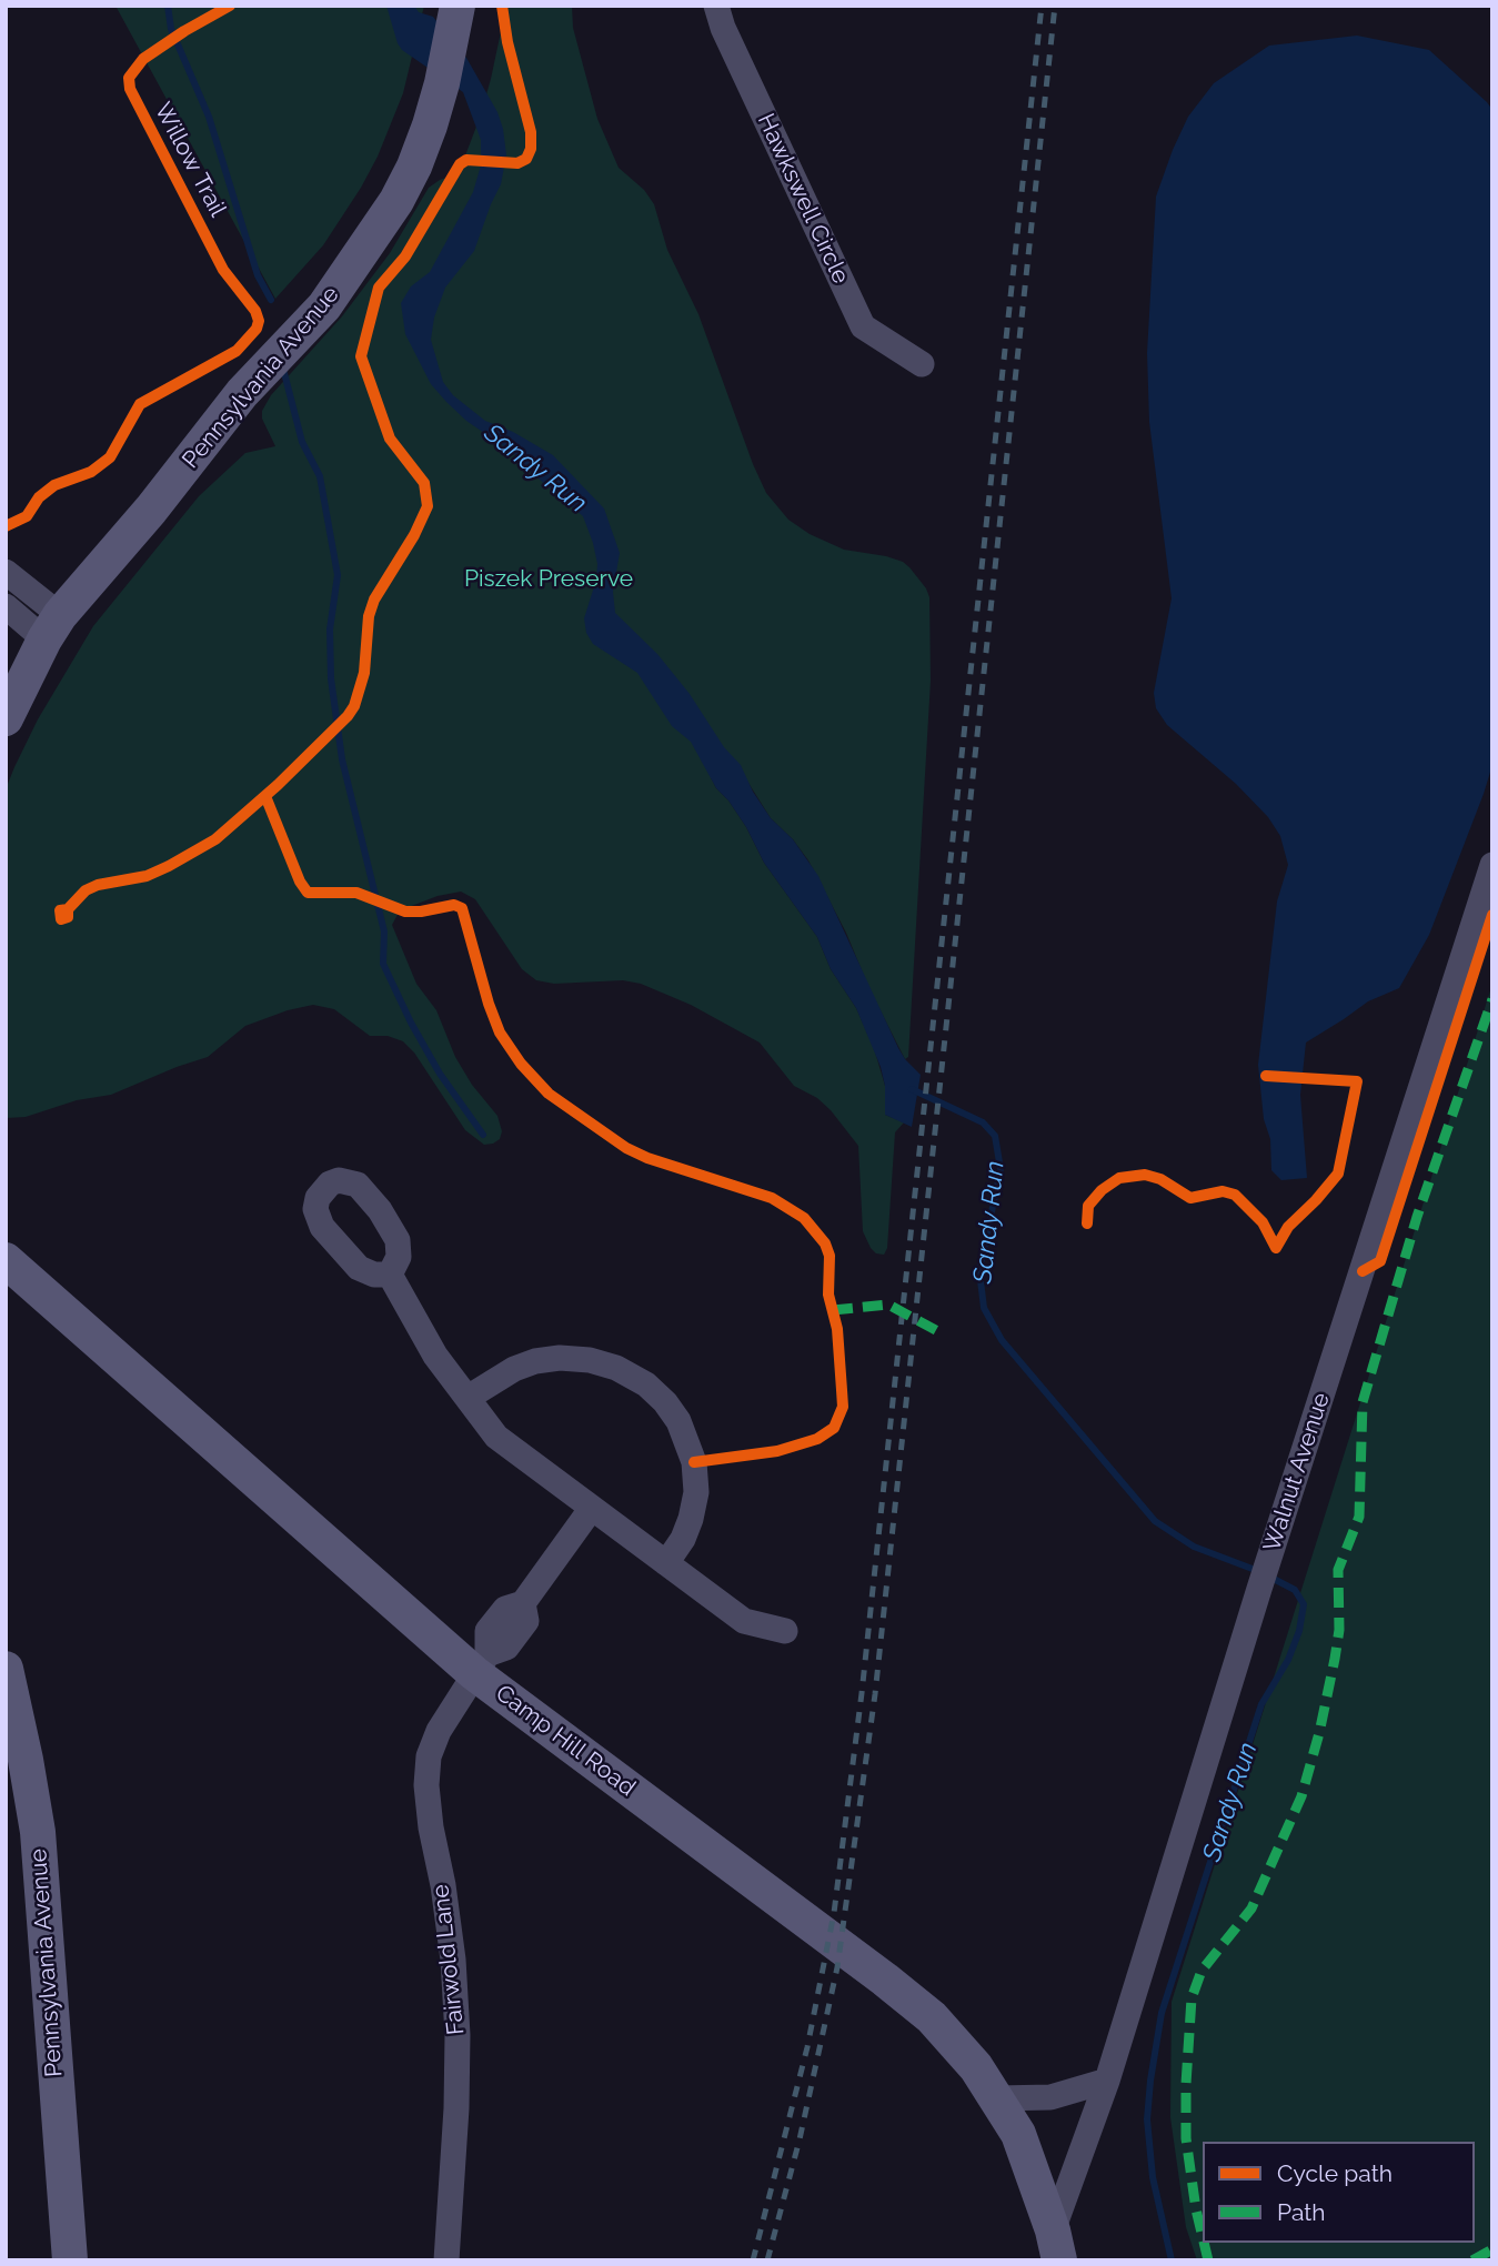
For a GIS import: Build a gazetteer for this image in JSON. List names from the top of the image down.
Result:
{
  "streets": {
    "main road": ["Pennsylvania Avenue", "Camp Hill Road"],
    "street": ["Hawkswell Circle", "Walnut Avenue", "Fairwold Lane"],
    "cycle path": ["Willow Trail"]
  },
  "crossings": [
    ["Walnut Avenue", "Camp Hill Road"],
    ["Camp Hill Road", "Fairwold Lane"]
  ],
  "water": ["Sandy Run"],
  "parks": ["Piszek Preserve"],
  "legend": ["Cycle path", "Path"]
}
